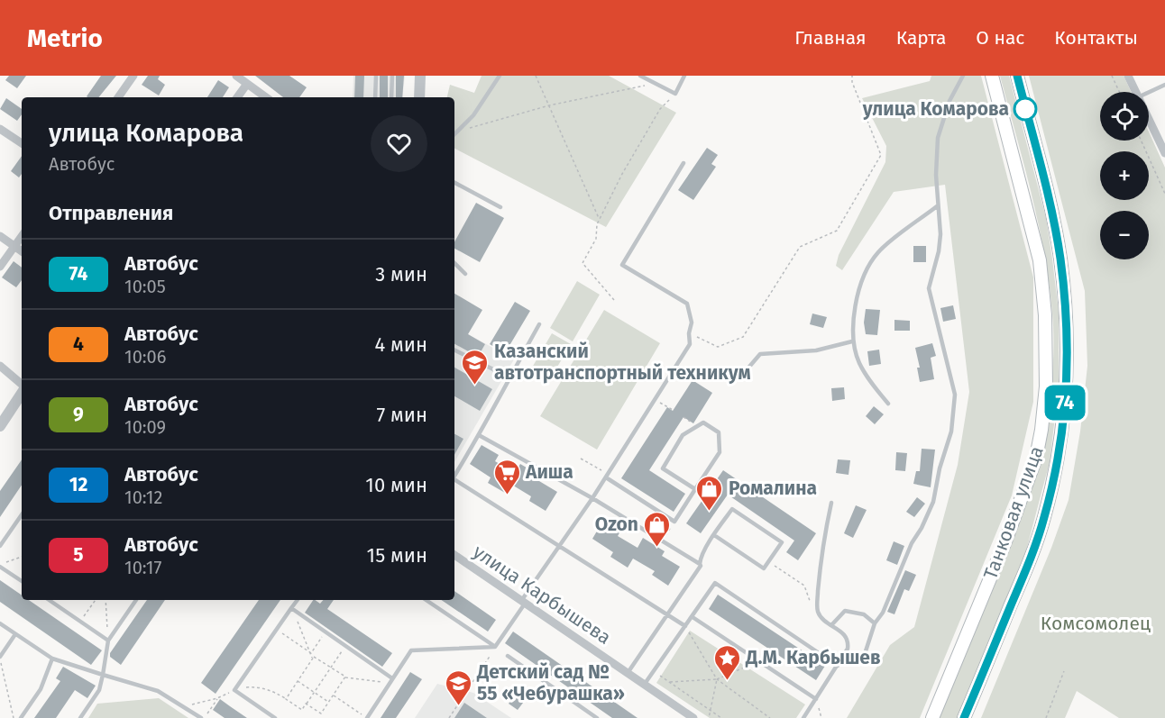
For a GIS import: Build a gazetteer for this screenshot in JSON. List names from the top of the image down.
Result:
{
  "streets": {
    "main road": ["Танковая улица"],
    "street": ["улица Карбышева"]
  },
  "parks": ["Комсомолец"],
  "places": {
    "other": ["улица Комарова"],
    "school or university": ["Казанский автотранспортный техникум", "Детский сад № 55 «Чебурашка»"],
    "supermarket": ["Аиша"],
    "shop": ["Ромалина", "Ozon"],
    "place": ["Д.М. Карбышев"]
  },
  "lines": ["bus line 74"],
  "page": {
    "header": "Metrio",
    "nav": [
      "Главная",
      "Карта",
      "О нас",
      "Контакты"
    ],
    "on_map": "74",
    "map_buttons": ["+", "−"],
    "heading": [
      ["улица Комарова", "Автобус"],
      "Отправления"
    ],
    "list": [
      {
        "mark": "74",
        "name": "Автобус",
        "note": "10:05",
        "value": "3 мин"
      },
      {
        "mark": "4",
        "name": "Автобус",
        "note": "10:06",
        "value": "4 мин"
      },
      {
        "mark": "9",
        "name": "Автобус",
        "note": "10:09",
        "value": "7 мин"
      },
      {
        "mark": "12",
        "name": "Автобус",
        "note": "10:12",
        "value": "10 мин"
      },
      {
        "mark": "5",
        "name": "Автобус",
        "note": "10:17",
        "value": "15 мин"
      }
    ]
  }
}
